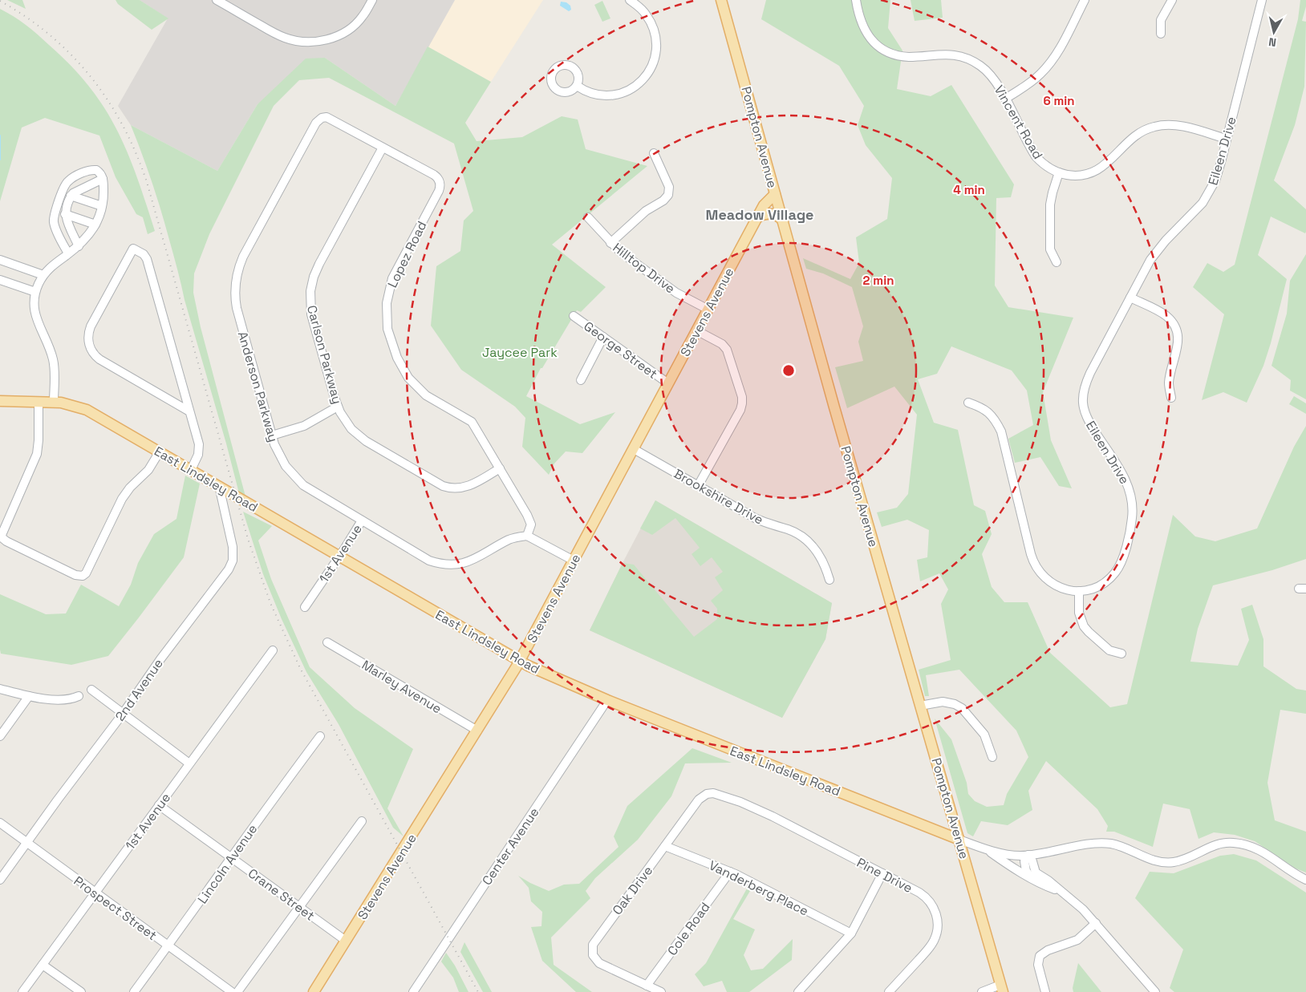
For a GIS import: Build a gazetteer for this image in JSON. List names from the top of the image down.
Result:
{
  "streets": {
    "main road": ["Pompton Avenue", "Stevens Avenue", "East Lindsley Road"],
    "street": [
      "Vincent Road",
      "Eileen Drive",
      "Lopez Road",
      "Hilltop Drive",
      "George Street",
      "Carlson Parkway",
      "Anderson Parkway",
      "Brookshire Drive",
      "1st Avenue",
      "Marley Avenue",
      "2nd Avenue",
      "Center Avenue",
      "Lincoln Avenue",
      "Pine Drive",
      "Vanderberg Place",
      "Oak Drive",
      "Crane Street",
      "Prospect Street",
      "Cole Road"
    ]
  },
  "crossings": [
    ["Vincent Road", "Eileen Drive"],
    ["Pompton Avenue", "Stevens Avenue"],
    ["Pompton Avenue", "East Lindsley Road"],
    ["Lopez Road", "Carlson Parkway"],
    ["Lopez Road", "Anderson Parkway"],
    ["Hilltop Drive", "Stevens Avenue"],
    ["Stevens Avenue", "George Street"],
    ["Stevens Avenue", "East Lindsley Road"],
    ["Stevens Avenue", "Brookshire Drive"],
    ["Stevens Avenue", "Marley Avenue"],
    ["Stevens Avenue", "Crane Street"],
    ["Carlson Parkway", "Anderson Parkway"],
    ["Anderson Parkway", "1st Avenue"],
    ["East Lindsley Road", "1st Avenue"],
    ["East Lindsley Road", "2nd Avenue"],
    ["East Lindsley Road", "Center Avenue"],
    ["1st Avenue", "Crane Street"],
    ["1st Avenue", "Prospect Street"],
    ["2nd Avenue", "Prospect Street"],
    ["Lincoln Avenue", "Crane Street"],
    ["Lincoln Avenue", "Prospect Street"],
    ["Pine Drive", "Oak Drive"],
    ["Vanderberg Place", "Oak Drive"],
    ["Vanderberg Place", "Cole Road"],
    ["Oak Drive", "Cole Road"]
  ],
  "districts": ["Meadow Village"],
  "parks": ["Jaycee Park"],
  "north": "bottom",
  "rings": ["6 min", "4 min", "2 min"]
}
